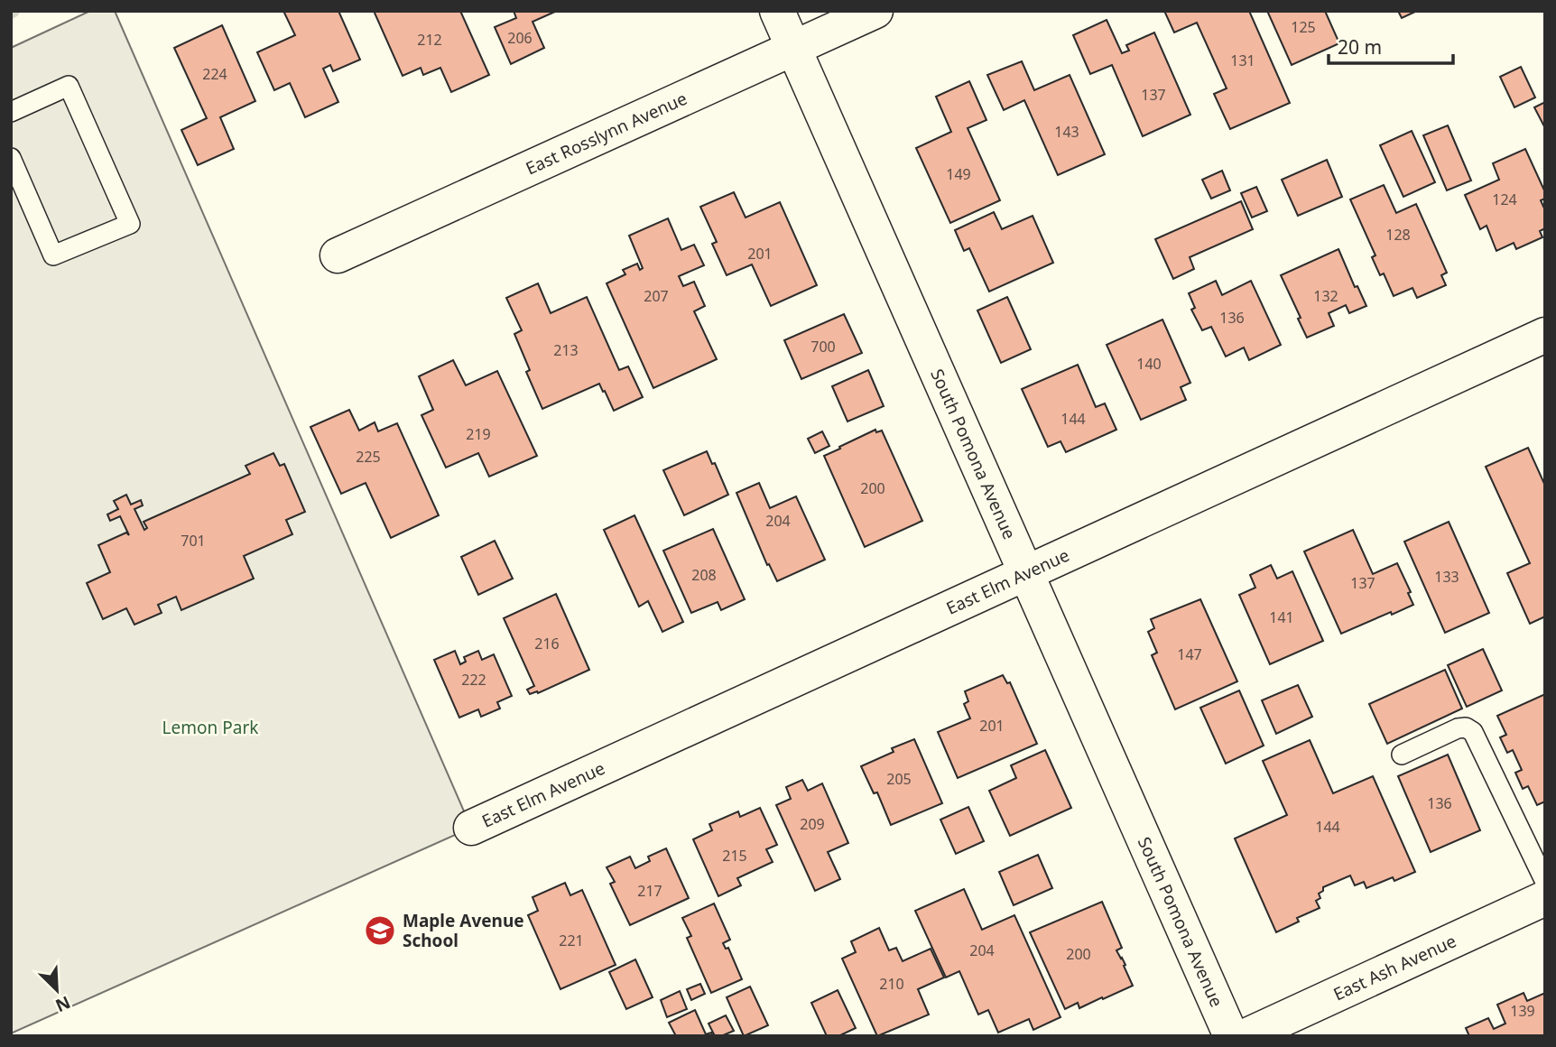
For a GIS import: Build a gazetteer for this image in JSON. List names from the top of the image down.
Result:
{
  "streets": {
    "street": [
      "East Rosslynn Avenue",
      "South Pomona Avenue",
      "East Elm Avenue",
      "East Ash Avenue"
    ]
  },
  "crossings": [
    ["East Rosslynn Avenue", "South Pomona Avenue"],
    ["South Pomona Avenue", "East Elm Avenue"]
  ],
  "parks": ["Lemon Park"],
  "places": {
    "school or university": ["Maple Avenue School"]
  },
  "house_numbers": [
    "125",
    "206",
    "212",
    "131",
    "224",
    "137",
    "143",
    "149",
    "124",
    "128",
    "201",
    "207",
    "132",
    "136",
    "700",
    "213",
    "140",
    "144",
    "219",
    "225",
    "200",
    "204",
    "701",
    "208",
    "133",
    "137",
    "141",
    "216",
    "147",
    "222",
    "201",
    "205",
    "136",
    "209",
    "144",
    "215",
    "217",
    "221",
    "204",
    "200",
    "210",
    "139"
  ],
  "scale_bar": "20 m",
  "north": "bottom right"
}
